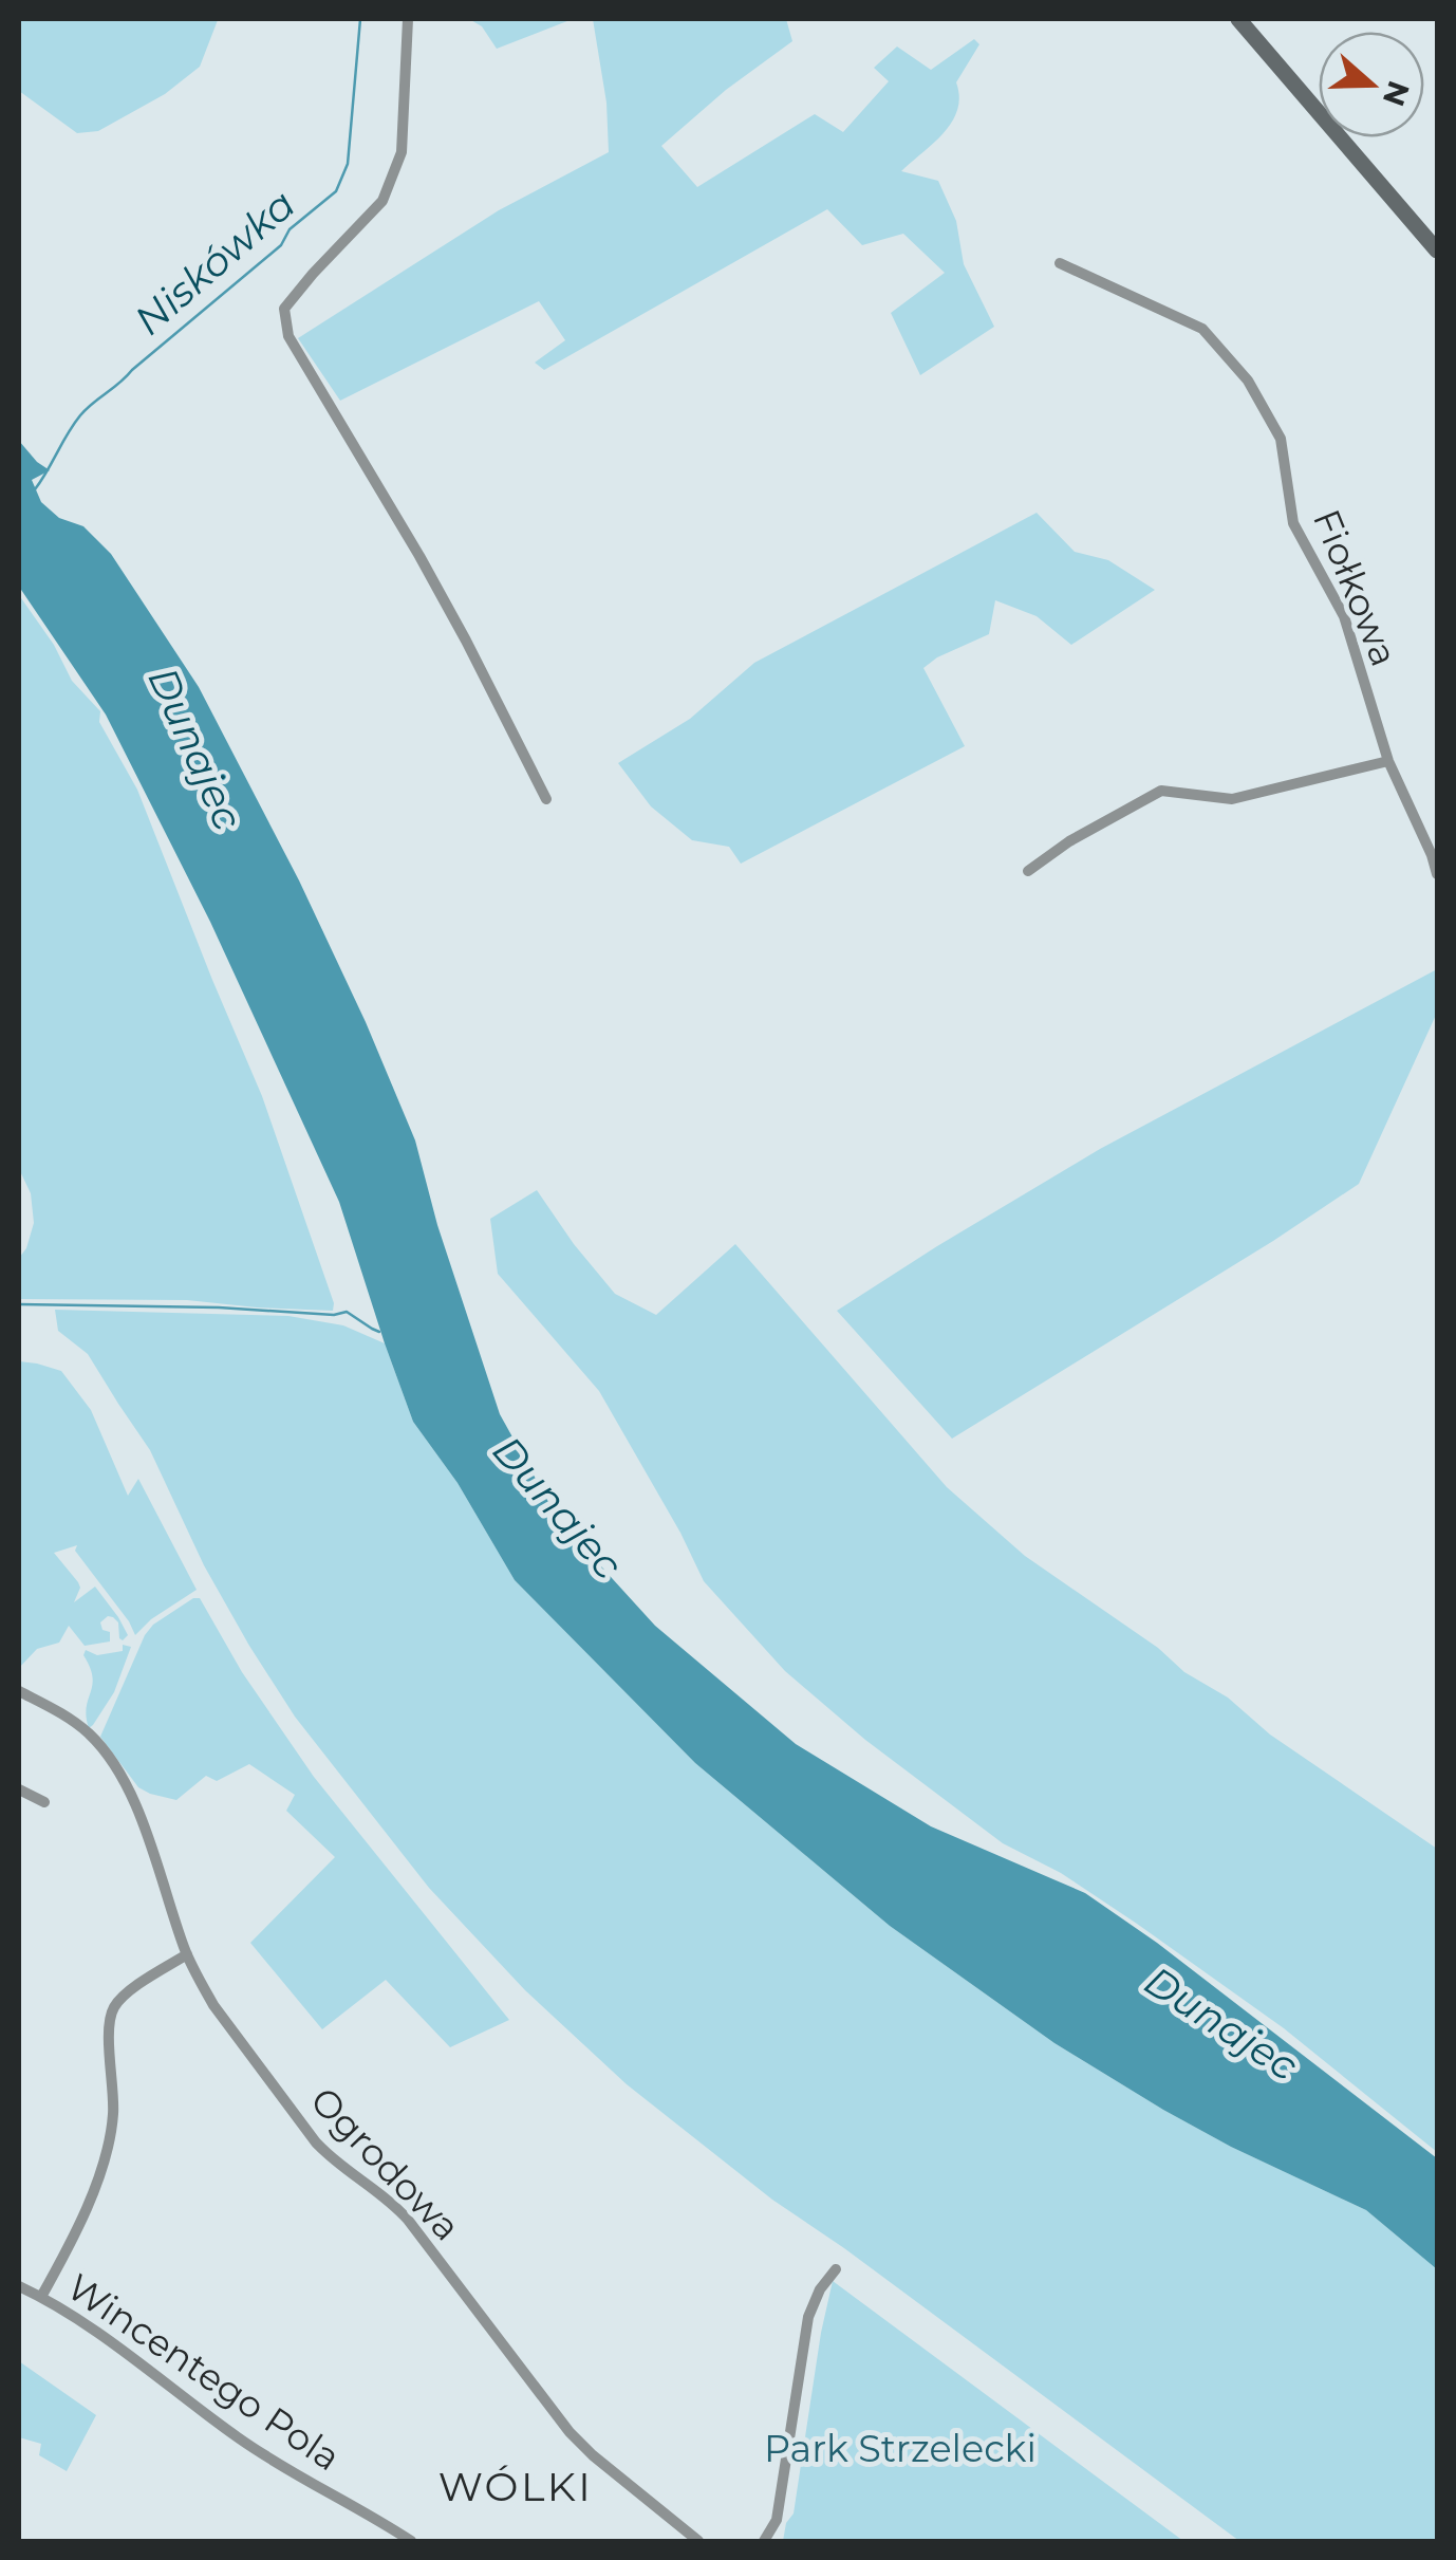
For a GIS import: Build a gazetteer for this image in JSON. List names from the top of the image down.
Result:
{
  "streets": {
    "street": ["Fiołkowa", "Ogrodowa", "Wincentego Pola"]
  },
  "districts": ["WÓLKI"],
  "water": ["Niskówka", "Dunajec"],
  "parks": ["Park Strzelecki"],
  "north": "right"
}
